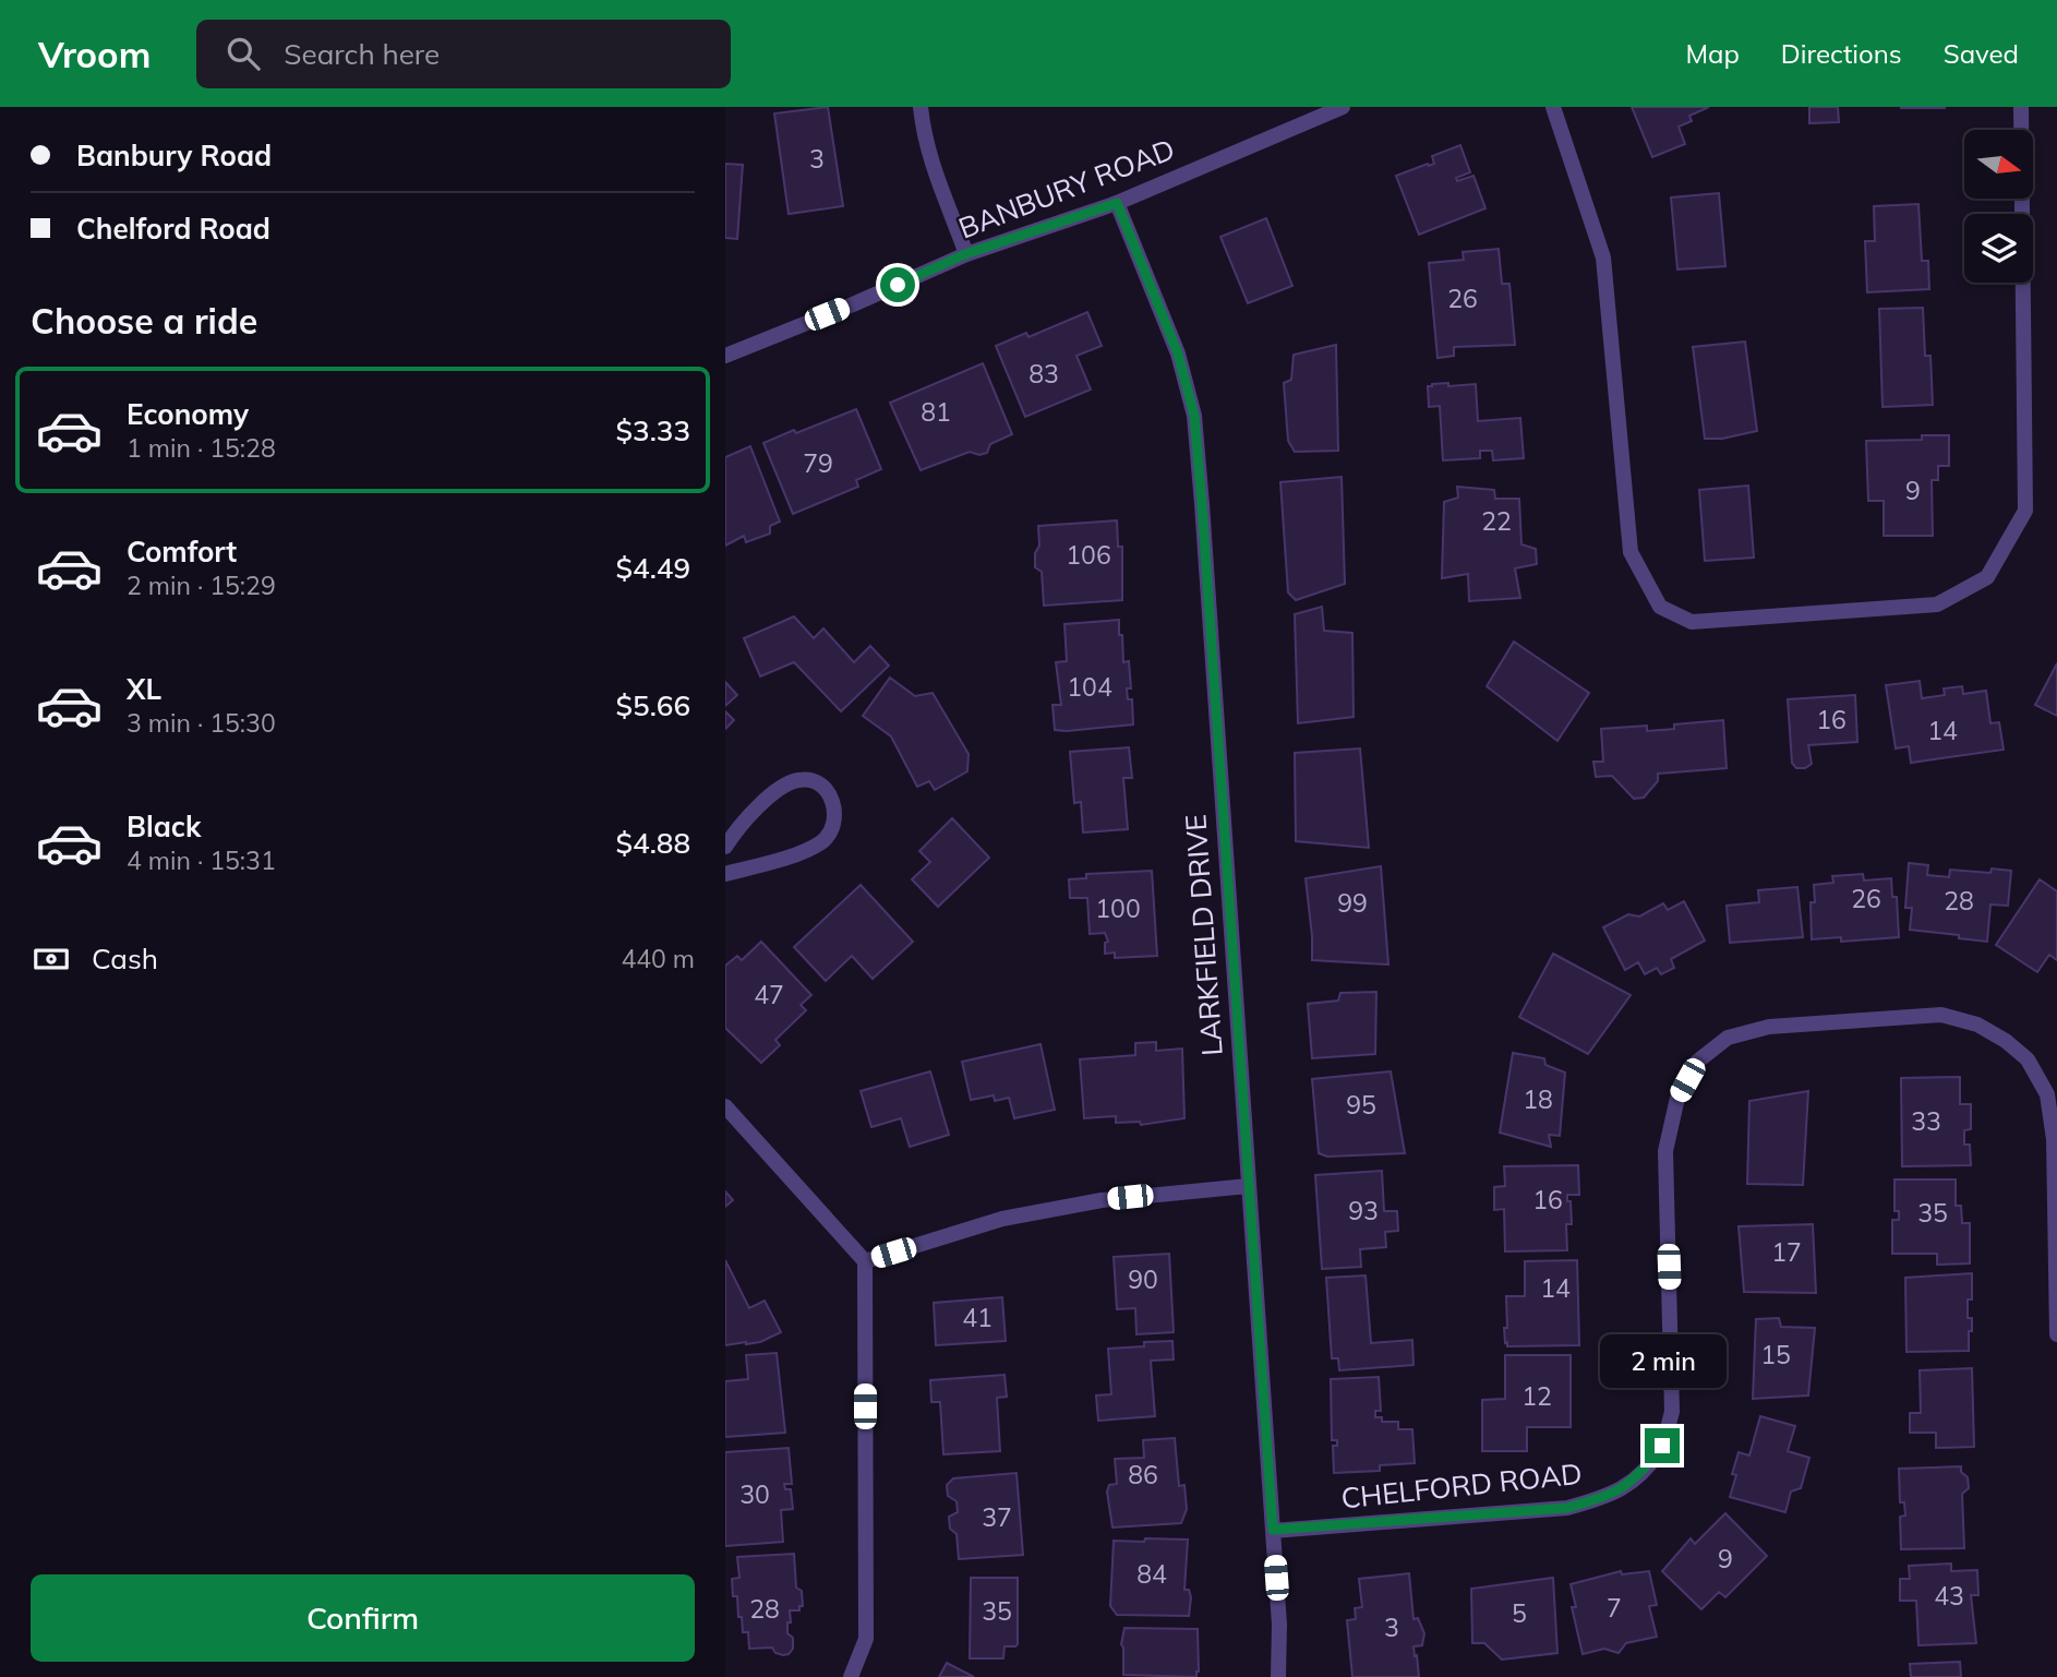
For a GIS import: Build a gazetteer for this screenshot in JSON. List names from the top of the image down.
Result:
{
  "streets": {
    "street": ["BANBURY ROAD", "LARKFIELD DRIVE", "CHELFORD ROAD"]
  },
  "crossings": [
    ["BANBURY ROAD", "LARKFIELD DRIVE"],
    ["LARKFIELD DRIVE", "CHELFORD ROAD"]
  ],
  "house_numbers": [
    "3",
    "26",
    "83",
    "81",
    "79",
    "9",
    "22",
    "106",
    "104",
    "16",
    "14",
    "26",
    "28",
    "99",
    "100",
    "47",
    "18",
    "95",
    "33",
    "16",
    "93",
    "35",
    "17",
    "90",
    "14",
    "41",
    "15",
    "12",
    "86",
    "30",
    "37",
    "9",
    "84",
    "43",
    "7",
    "28",
    "35",
    "5",
    "3"
  ],
  "north": "right",
  "page": {
    "header": "Vroom",
    "search": "Search here",
    "nav": ["Map", "Directions", "Saved"],
    "banner": ["Banbury Road", "Chelford Road"],
    "heading": "Choose a ride",
    "list": [
      {
        "name": "Economy",
        "note": "1 min · 15:28",
        "value": "$3.33"
      },
      {
        "name": "Comfort",
        "note": "2 min · 15:29",
        "value": "$4.49"
      },
      {
        "name": "XL",
        "note": "3 min · 15:30",
        "value": "$5.66"
      },
      {
        "name": "Black",
        "note": "4 min · 15:31",
        "value": "$4.88"
      }
    ],
    "pay": ["Cash", "440 m"],
    "bubble": "2 min",
    "buttons": "Confirm"
  }
}
